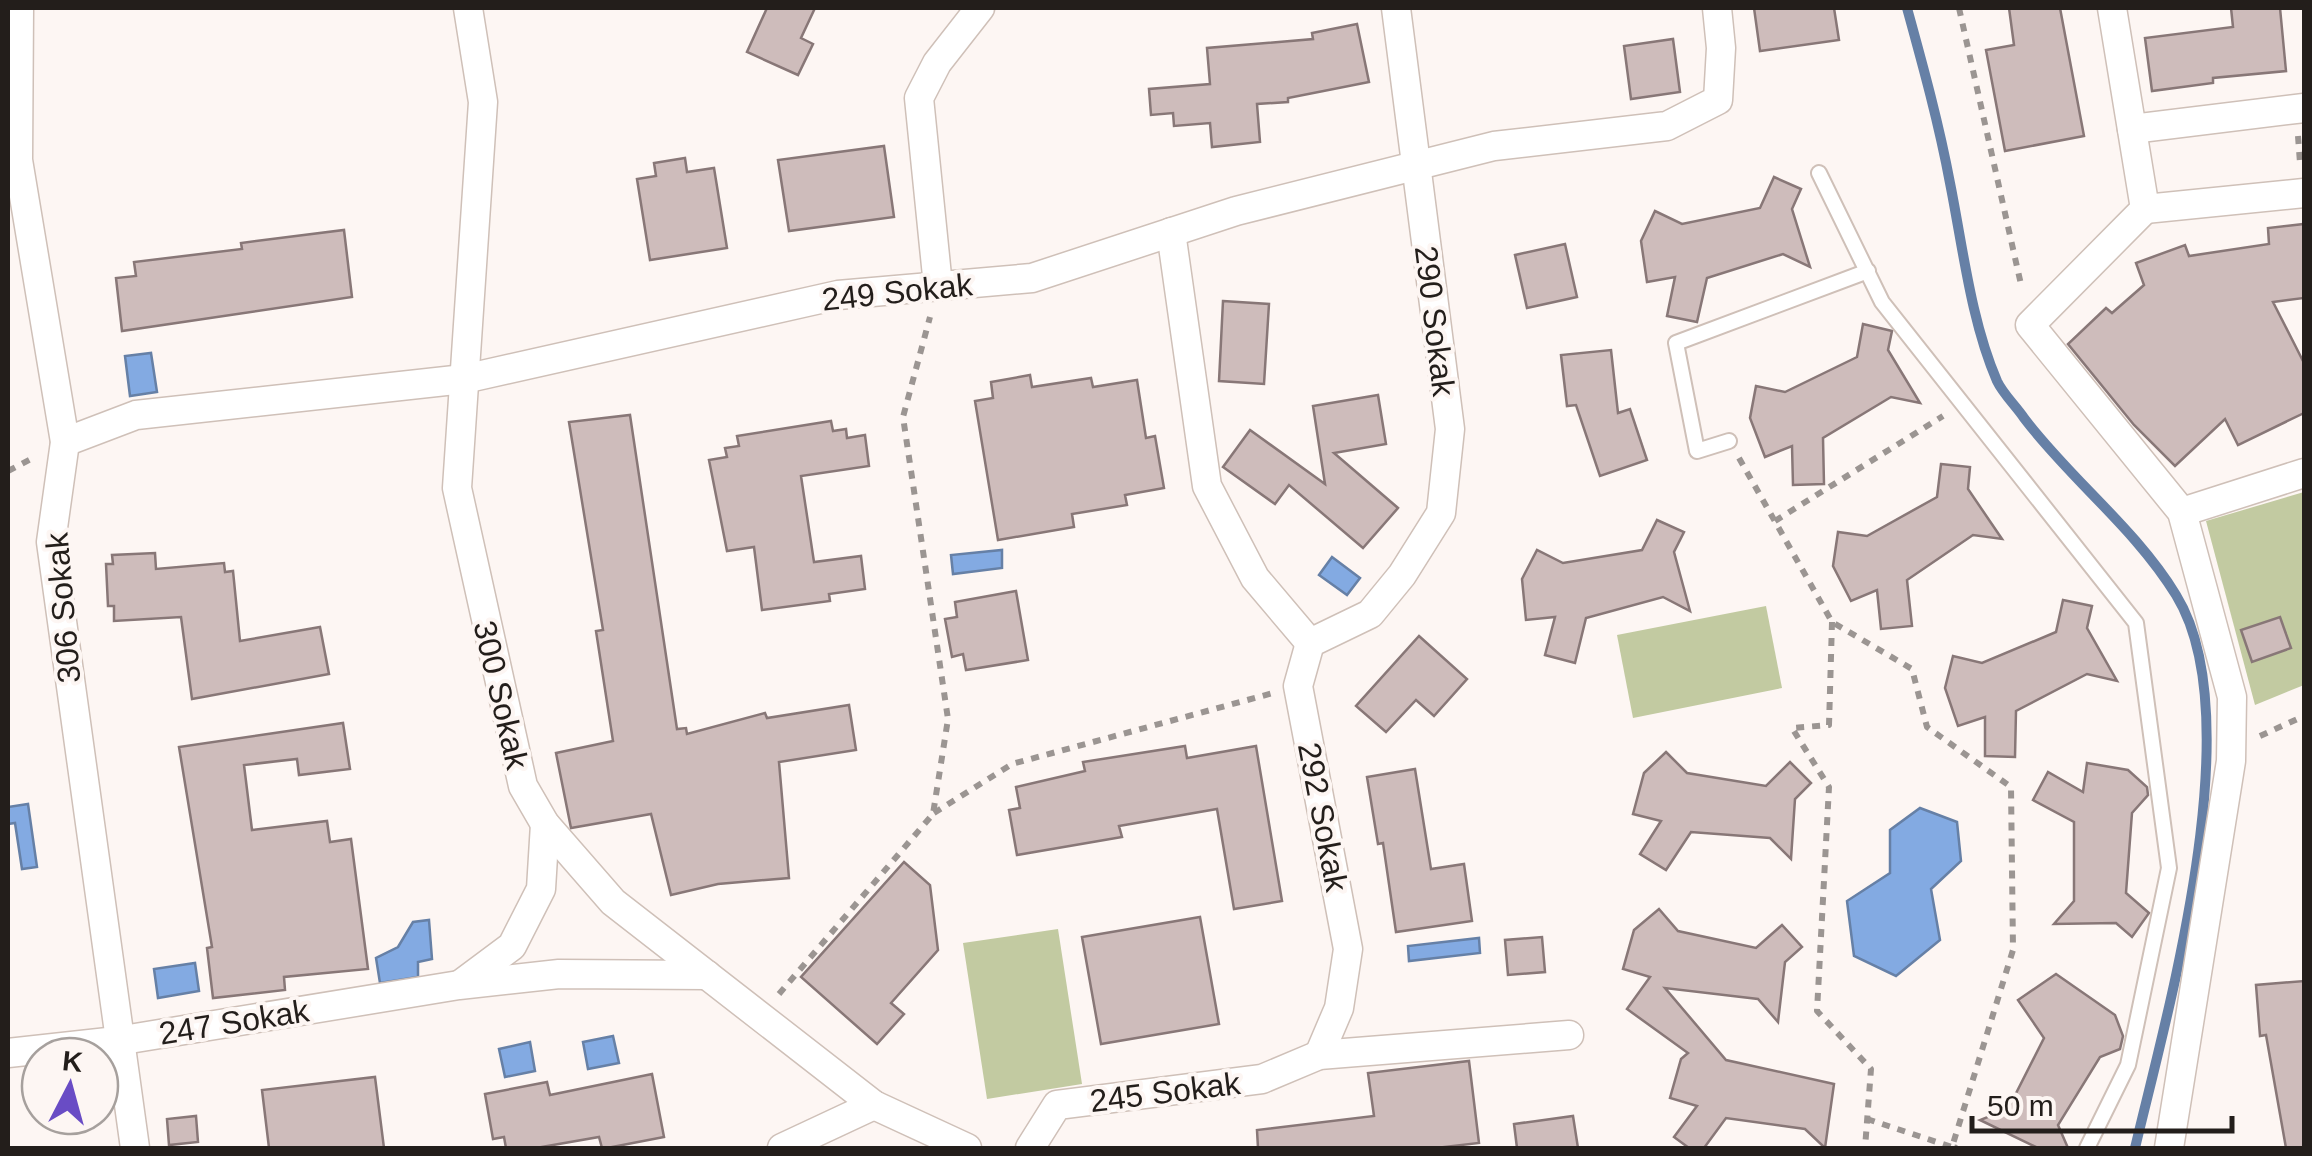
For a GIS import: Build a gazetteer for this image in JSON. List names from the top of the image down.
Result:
{
  "streets": {
    "street": [
      "249 Sokak",
      "290 Sokak",
      "306 Sokak",
      "300 Sokak",
      "292 Sokak",
      "247 Sokak",
      "245 Sokak"
    ]
  },
  "crossings": [
    ["249 Sokak", "290 Sokak"],
    ["249 Sokak", "306 Sokak"],
    ["249 Sokak", "300 Sokak"],
    ["290 Sokak", "292 Sokak"],
    ["300 Sokak", "247 Sokak"],
    ["292 Sokak", "245 Sokak"]
  ],
  "scale_bar": "50 m",
  "north": "top"
}
